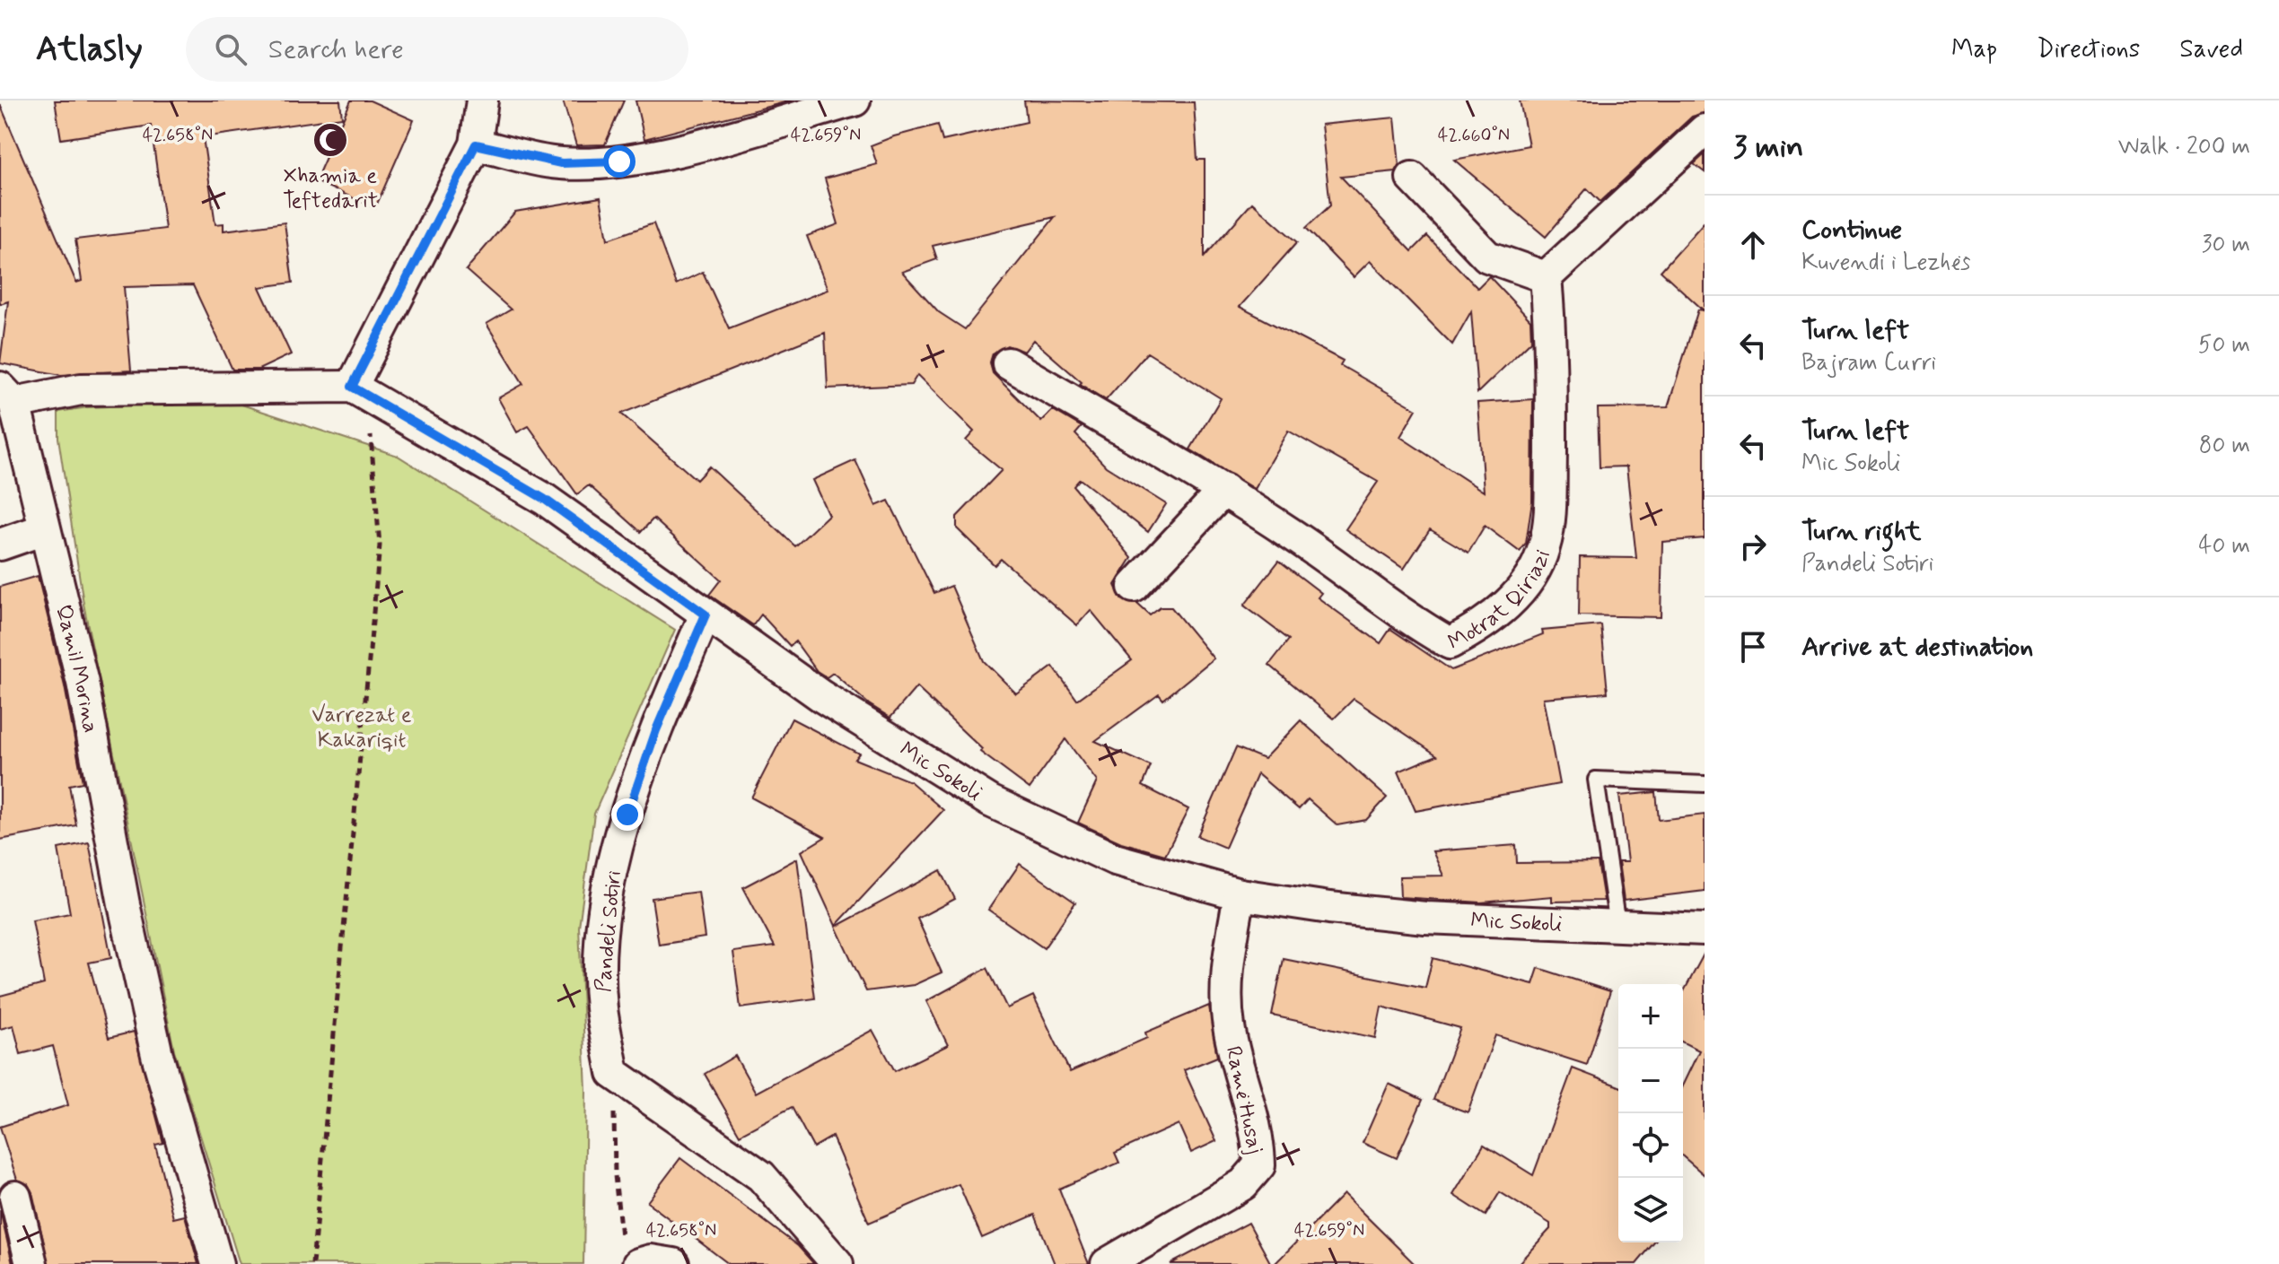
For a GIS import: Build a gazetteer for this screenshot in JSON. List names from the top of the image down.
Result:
{
  "streets": {
    "street": [
      "Motrat Qiriazi",
      "Qamil Morina",
      "Mic Sokoli",
      "Pandeli Sotiri",
      "Ramë Husaj"
    ]
  },
  "crossings": [
    ["Qamil Morina", "Mic Sokoli"],
    ["Mic Sokoli", "Pandeli Sotiri"],
    ["Mic Sokoli", "Ramë Husaj"]
  ],
  "parks": ["Varrezat e Kakariqit"],
  "places": {
    "mosque": ["Xhamia e Teftedarit"]
  },
  "page": {
    "header": "Atlasly",
    "search": "Search here",
    "nav": ["Map", "Directions", "Saved"],
    "heading": ["3 min", "Walk · 200 m"],
    "list": [
      ["Continue", "Kuvendi i Lezhës", "30 m"],
      ["Turn left", "Bajram Curri", "50 m"],
      ["Turn left", "Mic Sokoli", "80 m"],
      ["Turn right", "Pandeli Sotiri", "40 m"],
      "Arrive at destination"
    ],
    "map_buttons": ["+", "−"]
  },
  "coordinates": ["42.658°N", "42.659°N", "42.660°N"]
}
